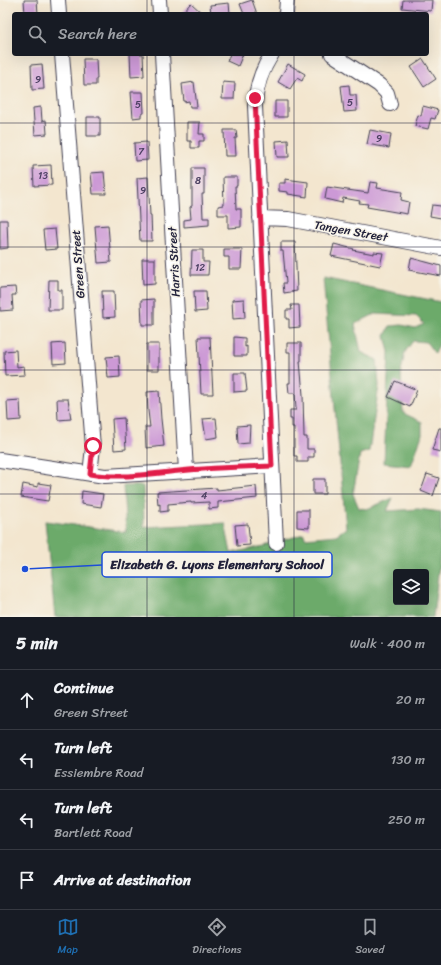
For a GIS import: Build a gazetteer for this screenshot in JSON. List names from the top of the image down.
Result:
{
  "streets": {
    "street": ["Tangen Street", "Harris Street", "Green Street"]
  },
  "places": ["Elizabeth G. Lyons Elementary School"],
  "house_numbers": [
    "9",
    "5",
    "5",
    "9",
    "7",
    "13",
    "8",
    "9",
    "12",
    "4"
  ],
  "page": {
    "search": "Search here",
    "heading": ["5 min", "Walk · 400 m"],
    "list": [
      ["Continue", "Green Street", "20 m"],
      ["Turn left", "Essiembre Road", "130 m"],
      ["Turn left", "Bartlett Road", "250 m"],
      "Arrive at destination"
    ],
    "nav": ["Map", "Directions", "Saved"]
  }
}
